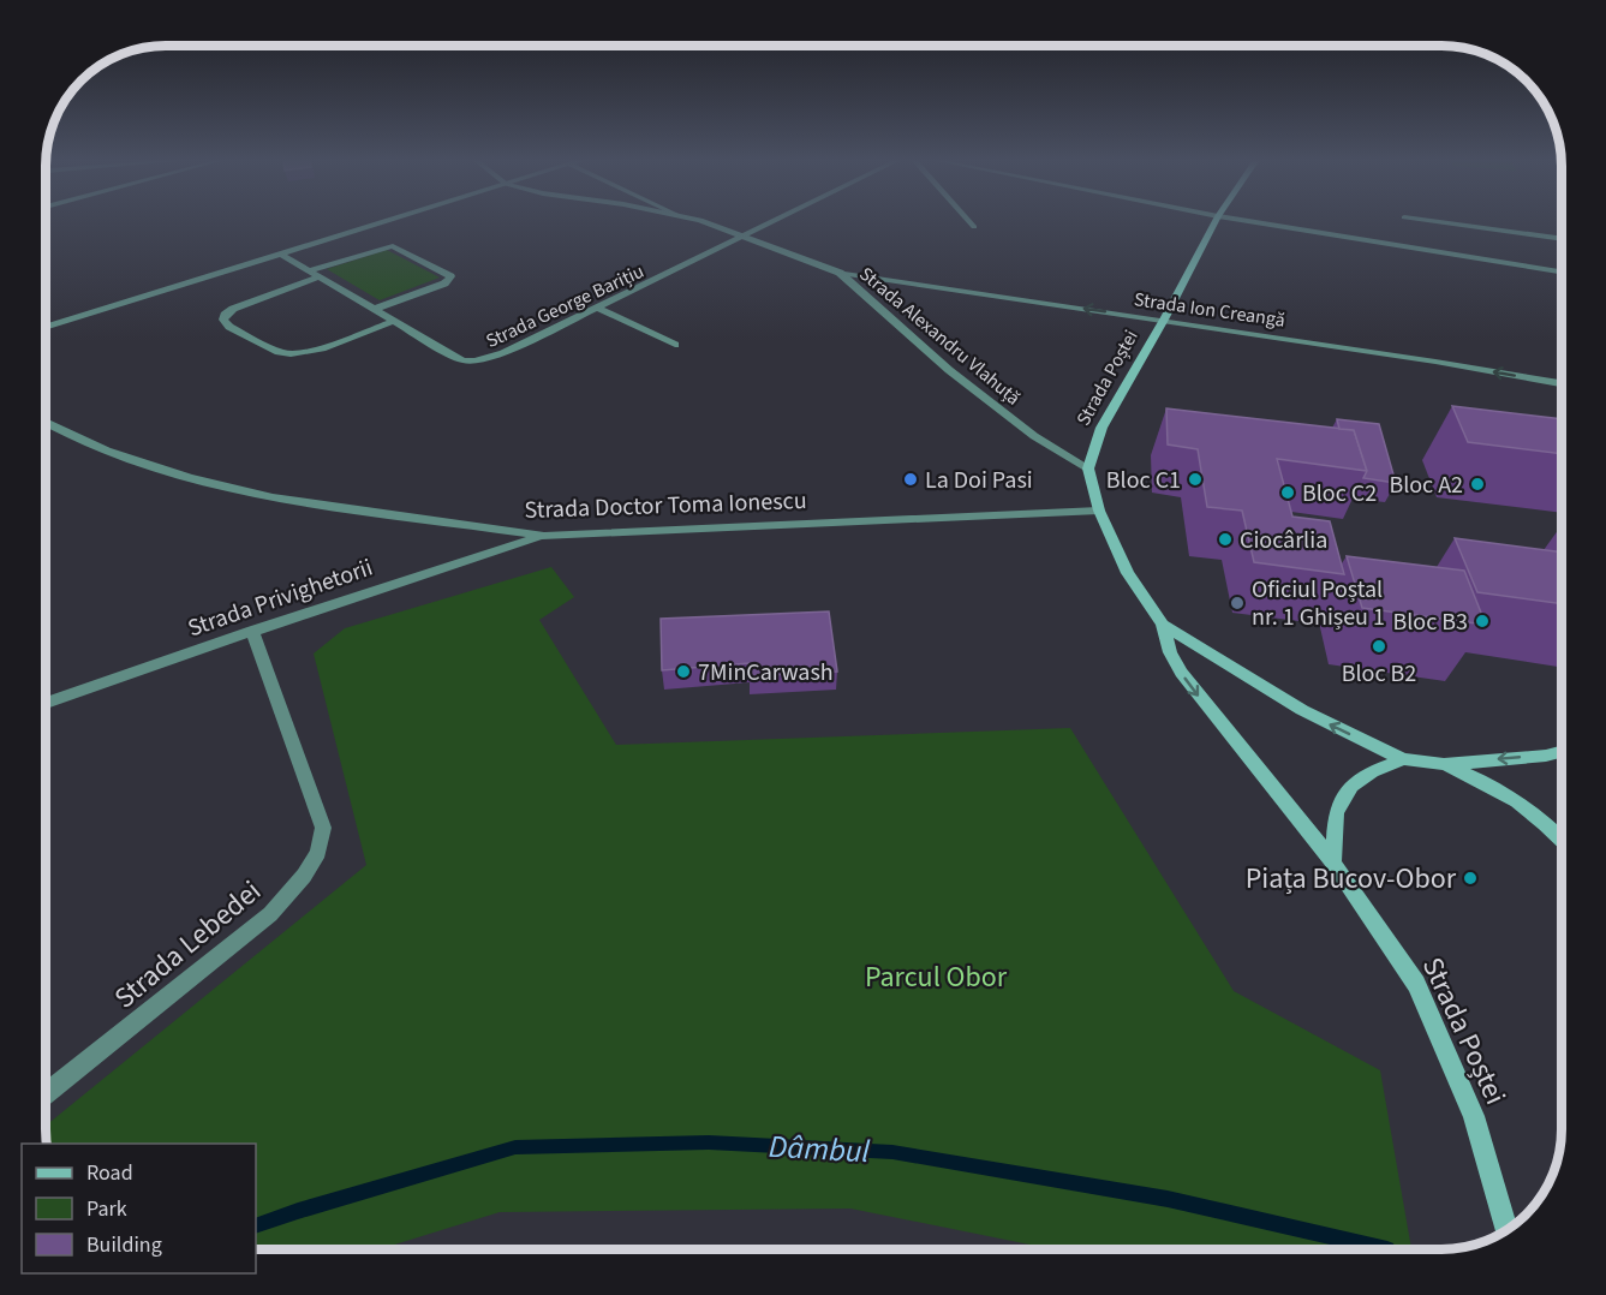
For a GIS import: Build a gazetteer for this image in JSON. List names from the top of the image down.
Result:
{
  "streets": {
    "main road": ["Strada Poștei"],
    "street": [
      "Strada George Barițiu",
      "Strada Ion Creangă",
      "Strada Alexandru Vlahuță",
      "Strada Doctor Toma Ionescu",
      "Strada Privighetorii",
      "Strada Lebedei"
    ]
  },
  "crossings": [
    ["Strada George Barițiu", "Strada Alexandru Vlahuță"],
    ["Strada Ion Creangă", "Strada Alexandru Vlahuță"],
    ["Strada Ion Creangă", "Strada Poștei"],
    ["Strada Alexandru Vlahuță", "Strada Poștei"],
    ["Strada Poștei", "Strada Doctor Toma Ionescu"],
    ["Strada Doctor Toma Ionescu", "Strada Privighetorii"],
    ["Strada Privighetorii", "Strada Lebedei"]
  ],
  "water": ["Dâmbul"],
  "parks": ["Parcul Obor"],
  "places": [
    "La Doi Pasi",
    "Bloc C1",
    "Bloc A2",
    "Bloc C2",
    "Ciocârlia",
    "Oficiul Poștal nr. 1 Ghișeu 1",
    "Bloc B3",
    "Bloc B2",
    "7MinCarwash",
    "Piața Bucov-Obor"
  ],
  "legend": ["Road", "Park", "Building"]
}
